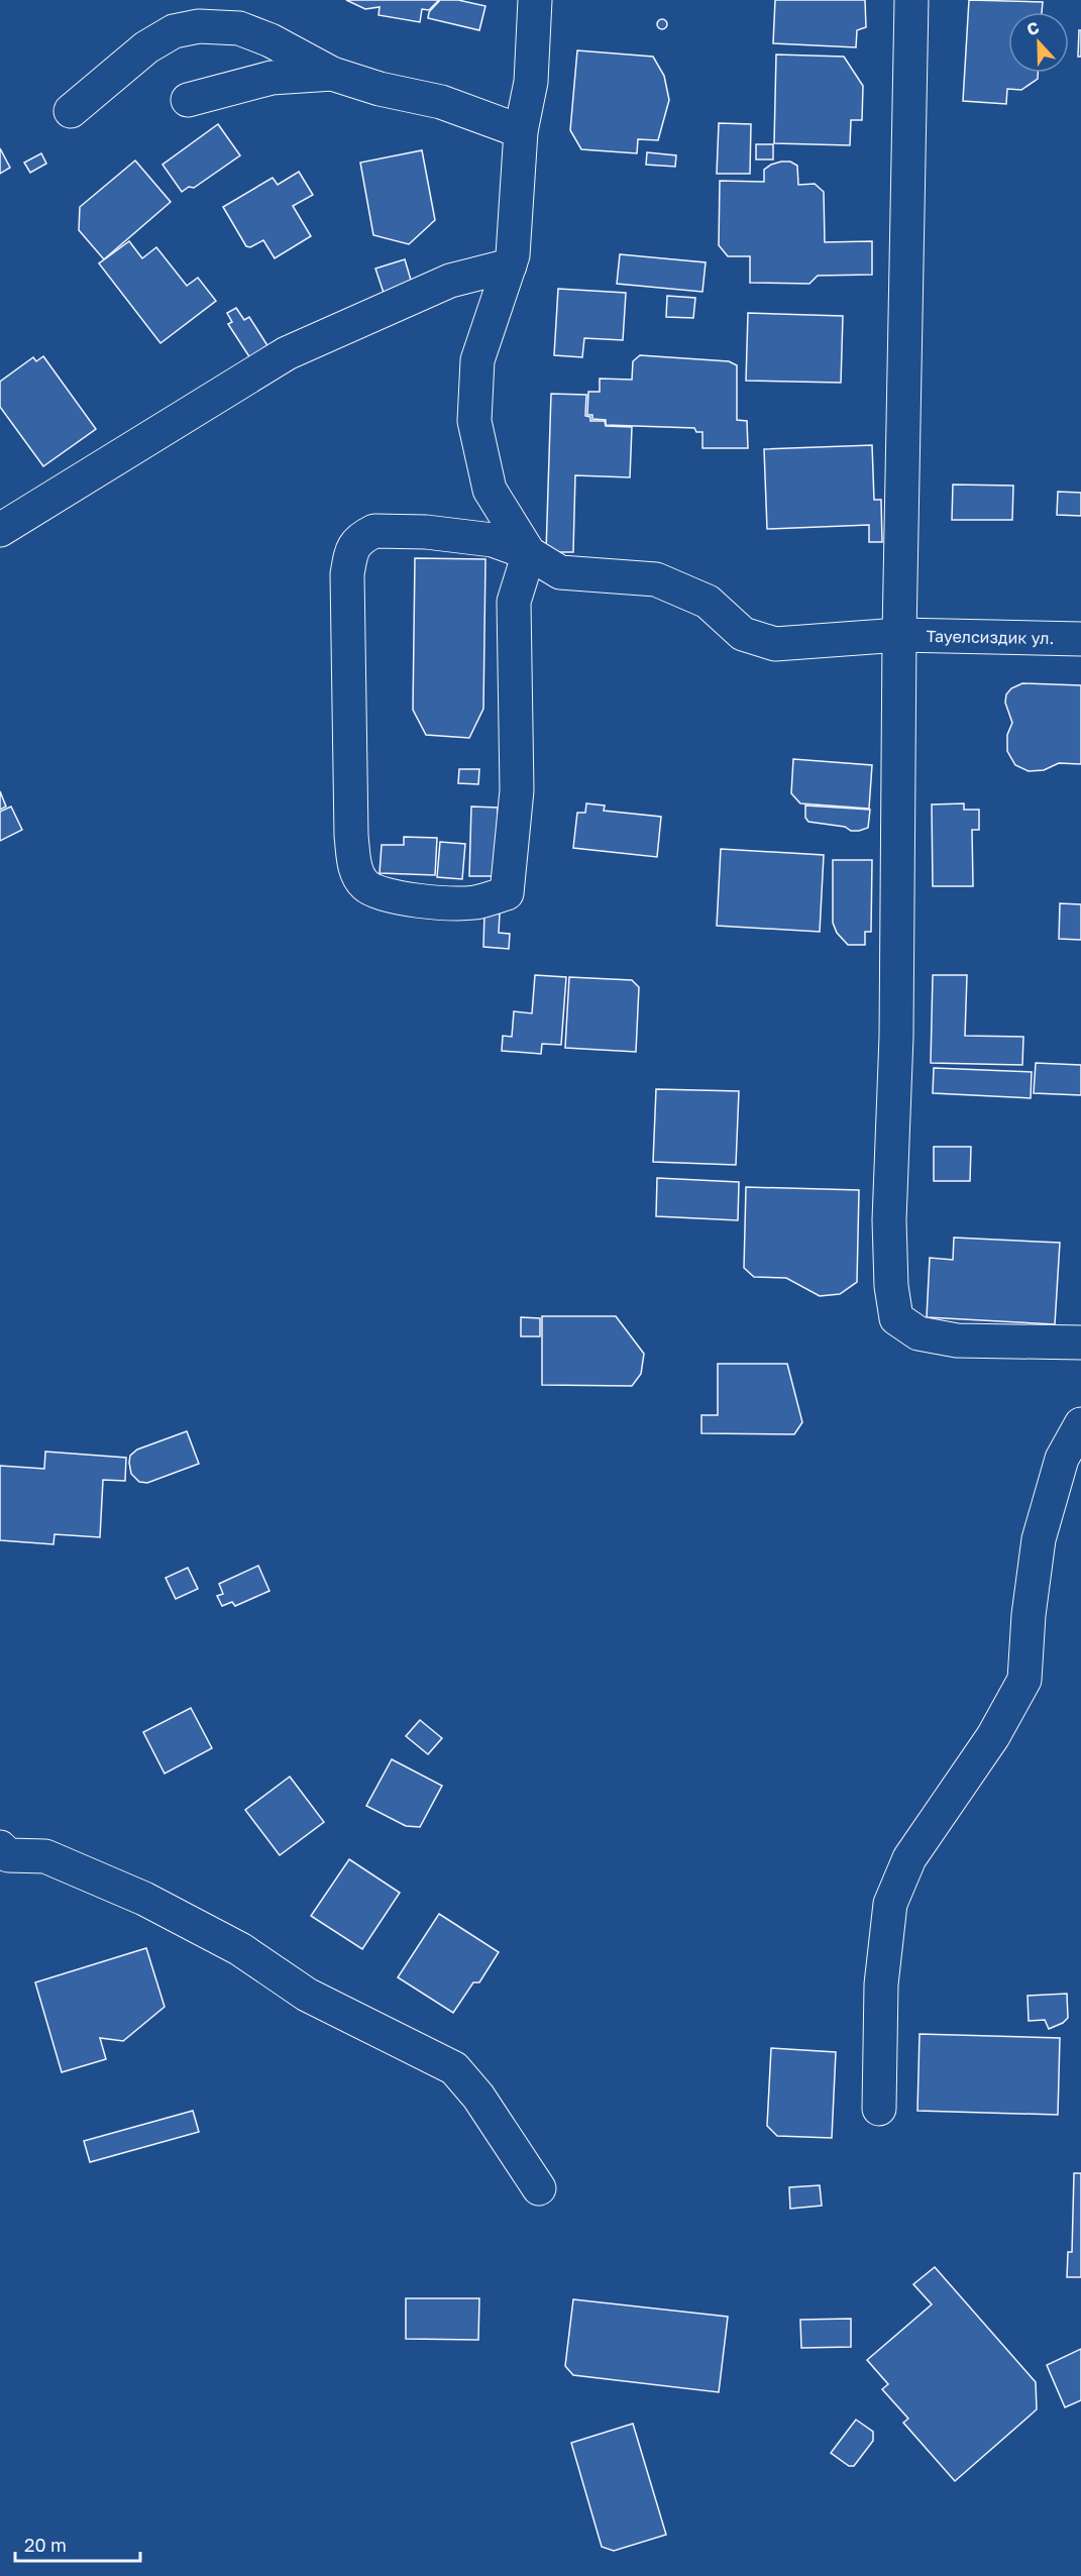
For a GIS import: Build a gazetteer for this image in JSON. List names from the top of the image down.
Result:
{
  "streets": {
    "street": ["Тауелсиздик ул."]
  },
  "scale_bar": "20 m",
  "north": "top"
}
